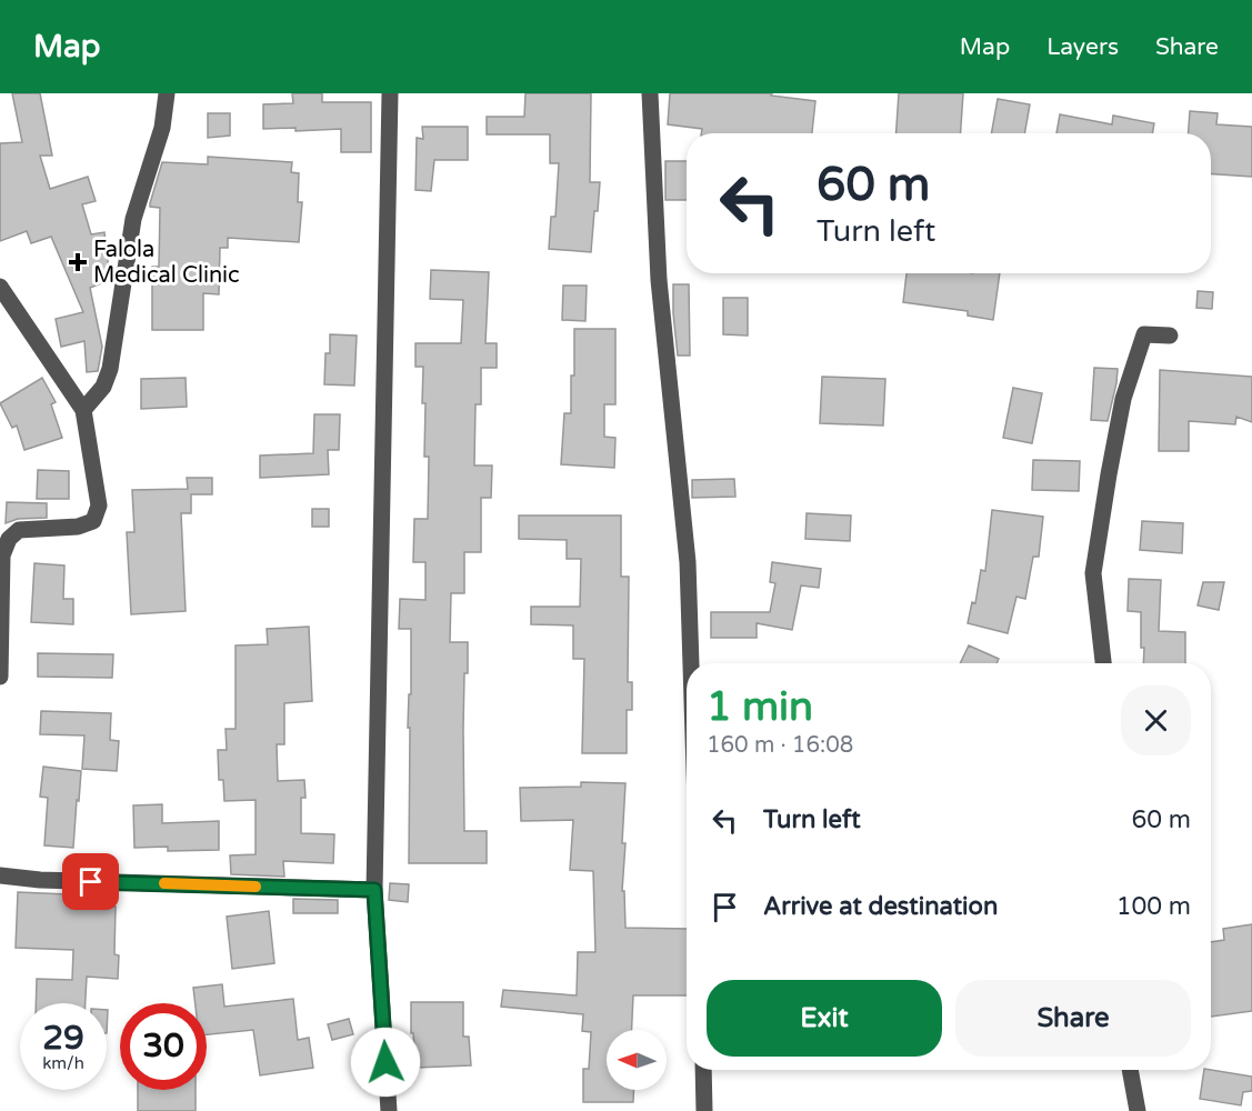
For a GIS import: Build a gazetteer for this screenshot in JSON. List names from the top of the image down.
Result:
{
  "places": {
    "health": ["Falola Medical Clinic"]
  },
  "north": "left",
  "page": {
    "header": "Map",
    "nav": ["Map", "Layers", "Share"],
    "turn": ["60 m", "Turn left"],
    "heading": ["1 min", "160 m · 16:08"],
    "list": [
      {
        "name": "Turn left",
        "value": "60 m"
      },
      {
        "name": "Arrive at destination",
        "value": "100 m"
      }
    ],
    "buttons": ["Exit", "Share"],
    "speed": "29 km/h",
    "limit": "30"
  }
}
